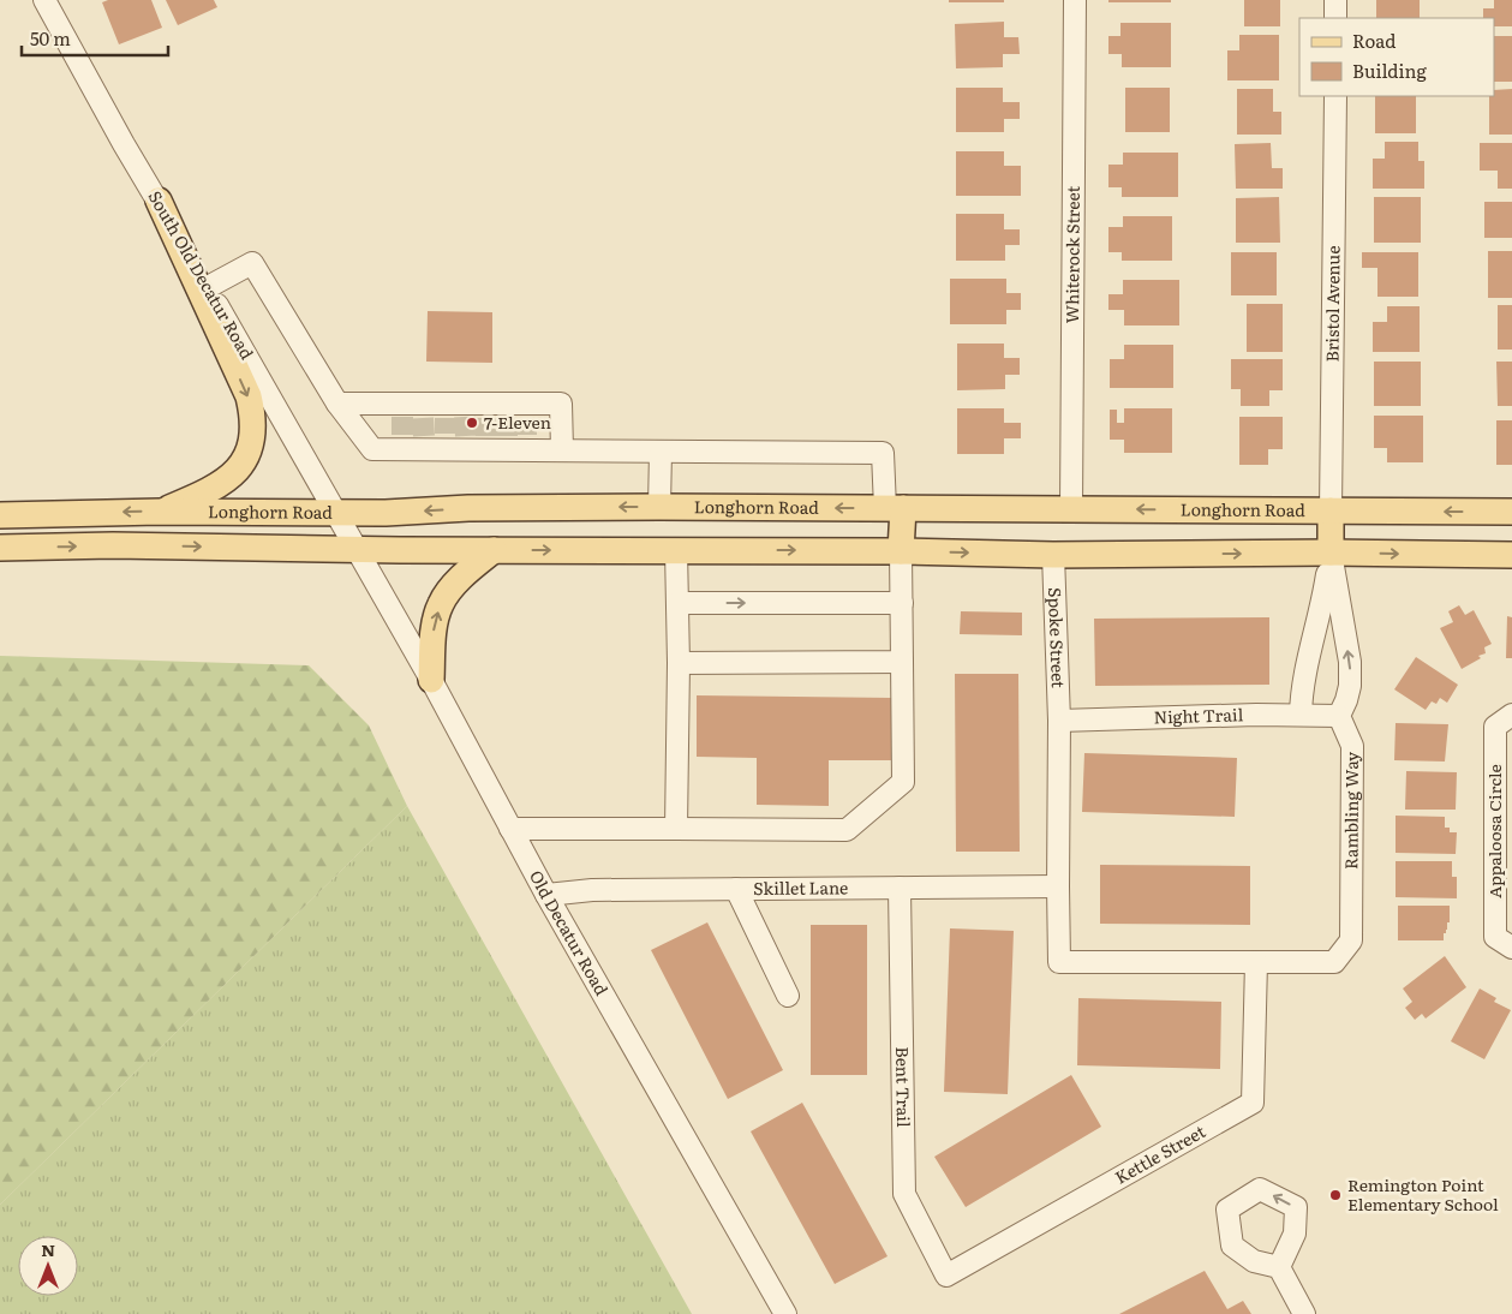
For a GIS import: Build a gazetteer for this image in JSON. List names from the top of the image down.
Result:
{
  "streets": {
    "main road": ["Longhorn Road"],
    "street": [
      "Whiterock Street",
      "South Old Decatur Road",
      "Bristol Avenue",
      "Spoke Street",
      "Night Trail",
      "Rambling Way",
      "Appaloosa Circle",
      "Skillet Lane",
      "Old Decatur Road",
      "Bent Trail",
      "Kettle Street"
    ]
  },
  "crossings": [
    ["Whiterock Street", "Longhorn Road"],
    ["South Old Decatur Road", "Longhorn Road"],
    ["South Old Decatur Road", "Old Decatur Road"],
    ["Bristol Avenue", "Longhorn Road"],
    ["Longhorn Road", "Spoke Street"],
    ["Longhorn Road", "Old Decatur Road"],
    ["Spoke Street", "Night Trail"],
    ["Spoke Street", "Rambling Way"],
    ["Spoke Street", "Skillet Lane"],
    ["Night Trail", "Rambling Way"],
    ["Rambling Way", "Skillet Lane"],
    ["Rambling Way", "Kettle Street"],
    ["Skillet Lane", "Old Decatur Road"],
    ["Skillet Lane", "Bent Trail"],
    ["Bent Trail", "Kettle Street"]
  ],
  "places": ["7-Eleven", "Remington Point Elementary School"],
  "legend": ["Road", "Building"],
  "scale_bar": "50 m",
  "north": "top"
}
